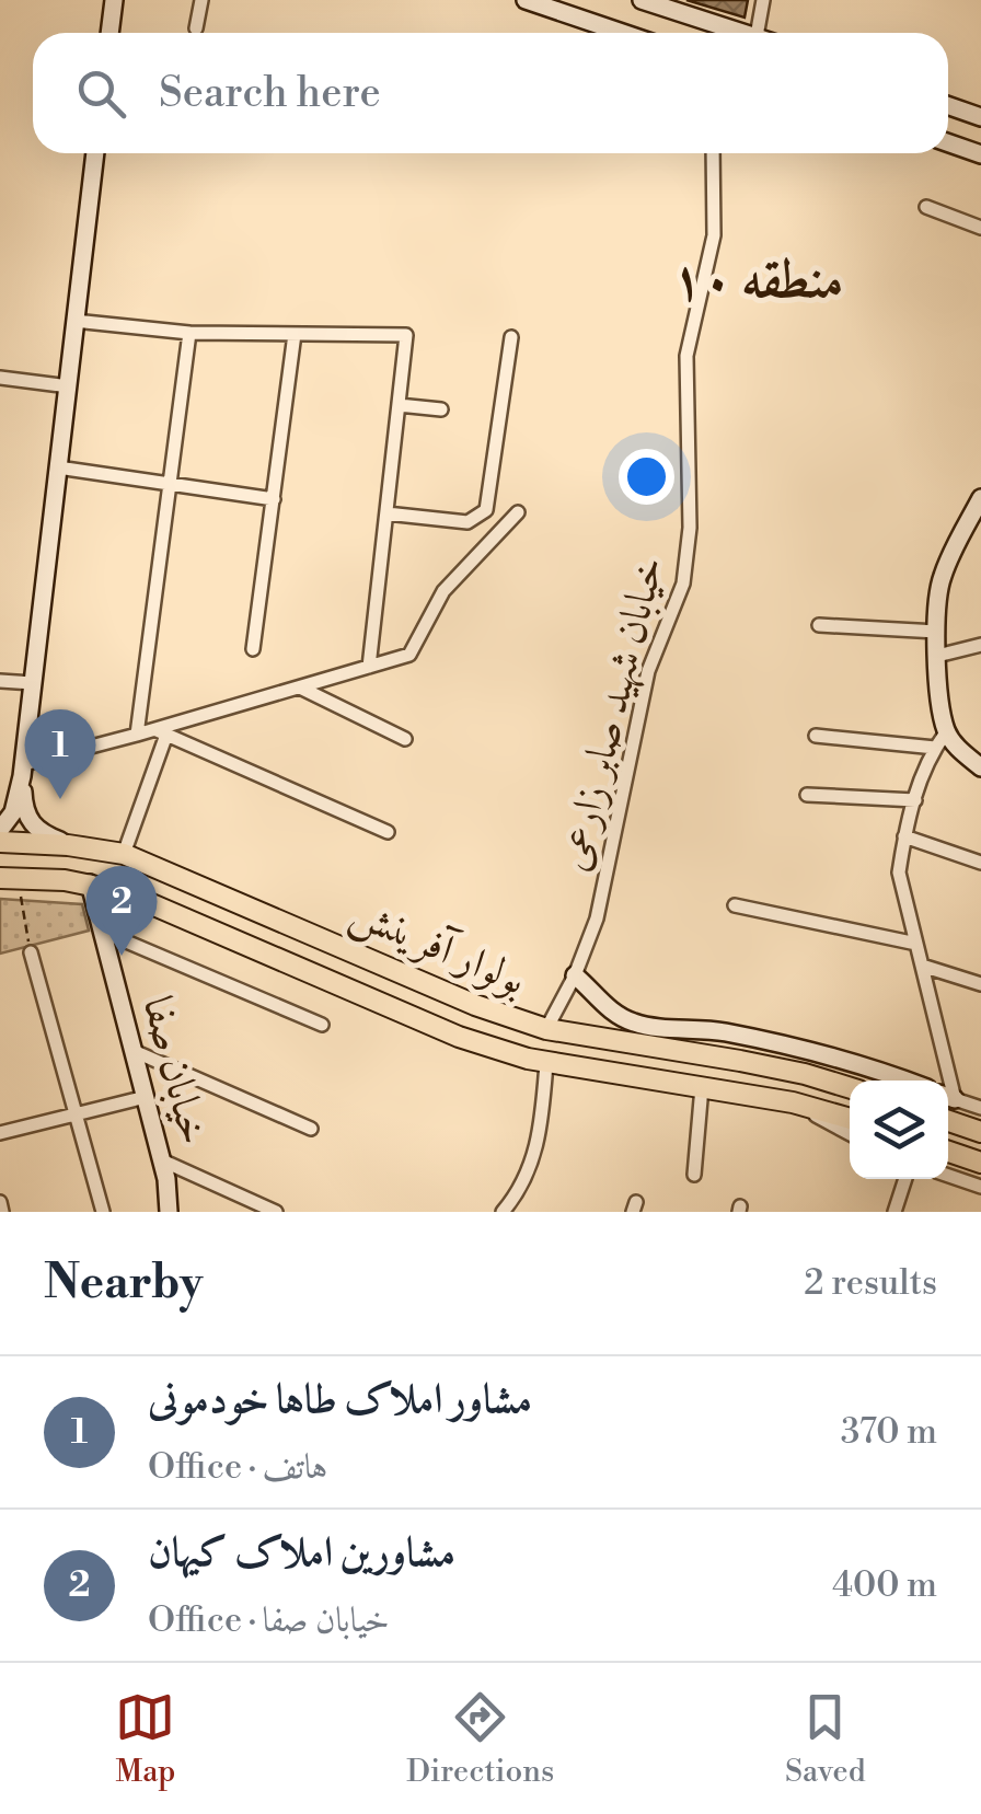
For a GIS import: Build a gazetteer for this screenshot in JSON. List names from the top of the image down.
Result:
{
  "streets": {
    "main road": ["بولوار آفرینش"],
    "street": ["خیابان شهید صابر زارعی", "خیابان صفا"]
  },
  "crossings": [
    ["خیابان شهید صابر زارعی", "بولوار آفرینش"],
    ["بولوار آفرینش", "خیابان صفا"]
  ],
  "districts": ["منطقه ۱۰"],
  "page": {
    "search": "Search here",
    "pins": ["1", "2"],
    "heading": ["Nearby", "2 results"],
    "list": [
      {
        "mark": "1",
        "name": "مشاور املاک طاها خودمونی",
        "note": "Office · هاتف",
        "value": "370 m"
      },
      {
        "mark": "2",
        "name": "مشاورین املاک کیهان",
        "note": "Office · خیابان صفا",
        "value": "400 m"
      }
    ],
    "nav": ["Map", "Directions", "Saved"]
  }
}
